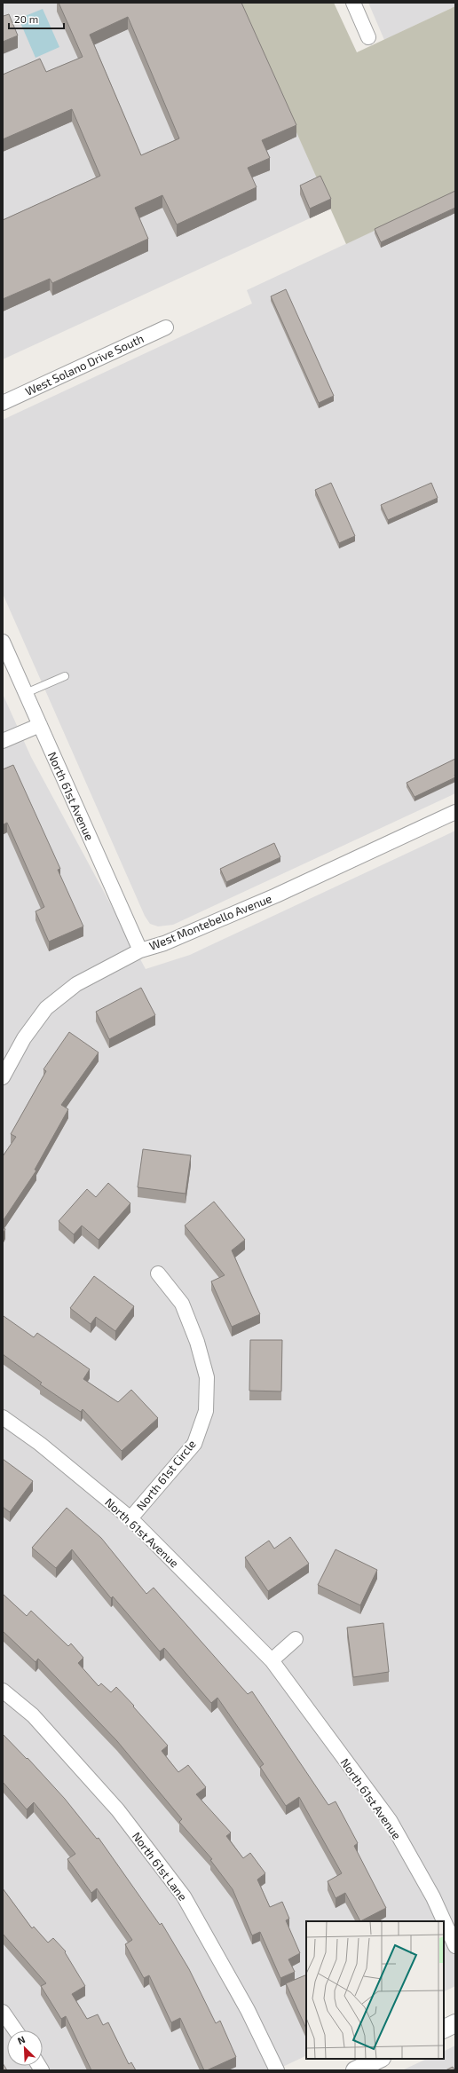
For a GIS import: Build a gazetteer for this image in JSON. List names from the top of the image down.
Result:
{
  "streets": {
    "street": [
      "West Solano Drive South",
      "North 61st Avenue",
      "West Montebello Avenue",
      "North 61st Circle",
      "North 61st Lane"
    ]
  },
  "crossings": [
    ["North 61st Avenue", "West Montebello Avenue"],
    ["North 61st Avenue", "North 61st Circle"]
  ],
  "scale_bar": "20 m",
  "north": "top left"
}
